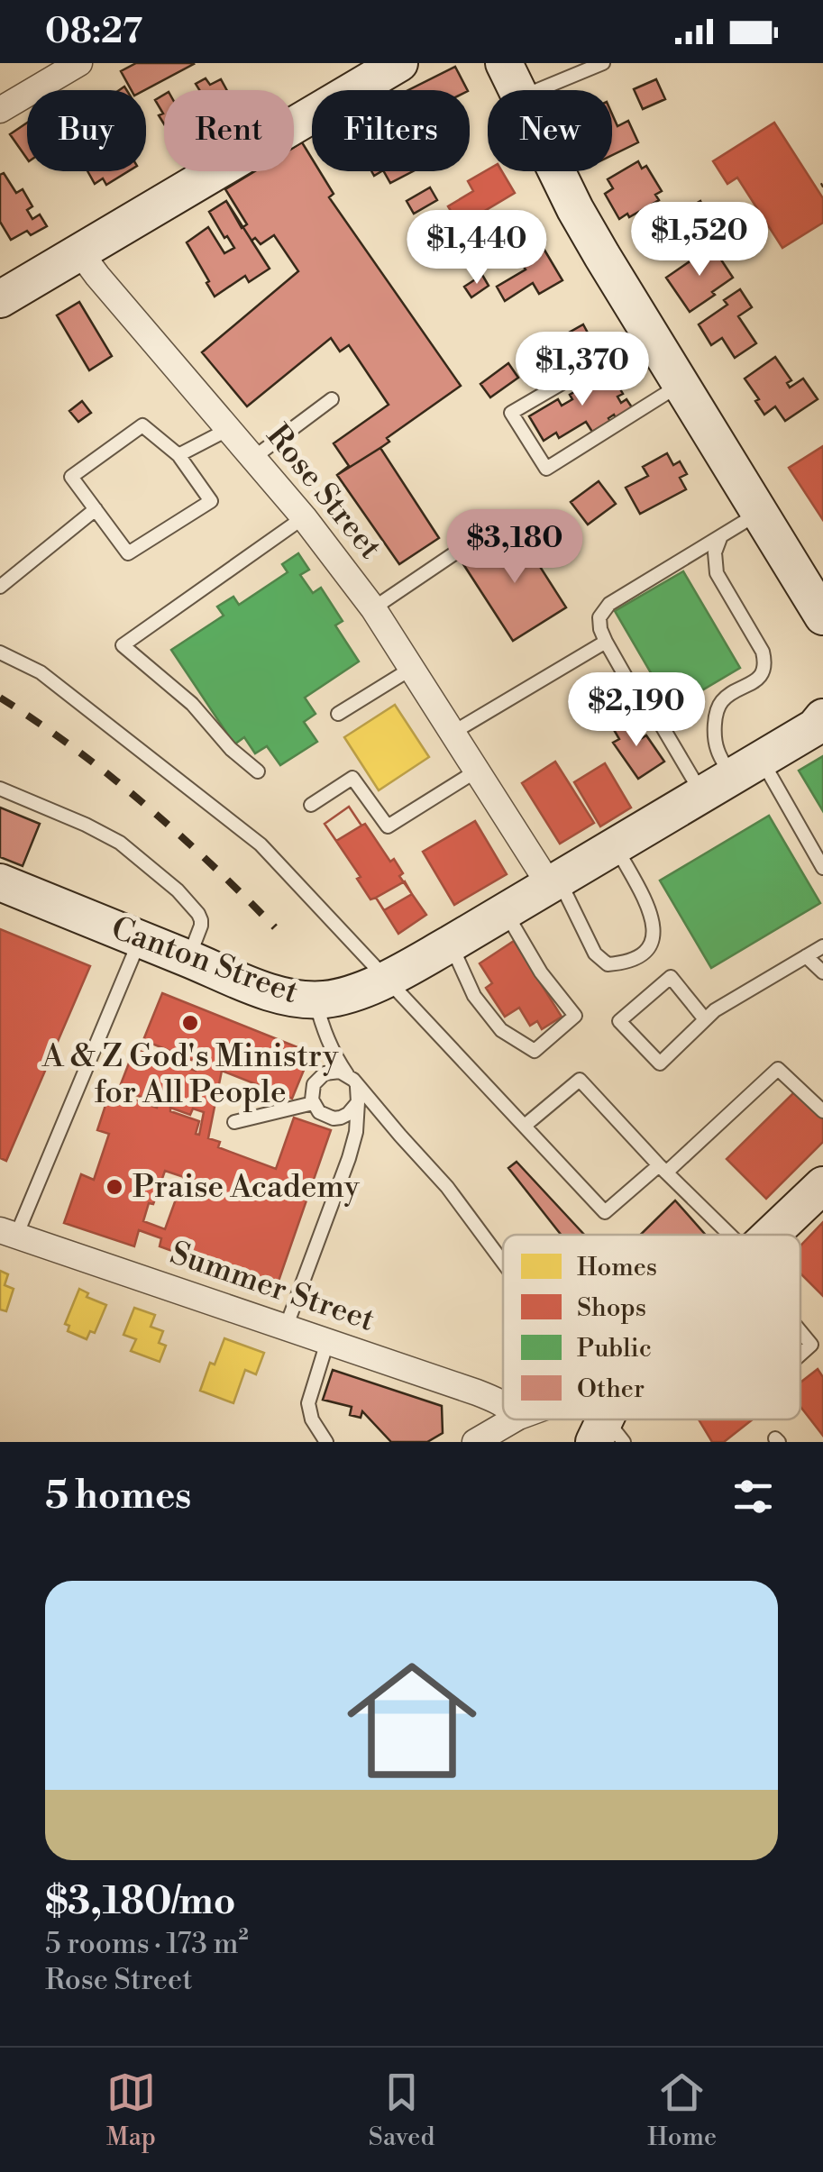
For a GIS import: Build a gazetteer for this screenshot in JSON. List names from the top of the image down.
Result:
{
  "streets": {
    "main road": ["Canton Street"],
    "street": ["Rose Street", "Summer Street"]
  },
  "crossings": [
    ["Rose Street", "Canton Street"]
  ],
  "places": ["A & Z God's Ministry for All People", "Praise Academy"],
  "legend": [
    "Homes",
    "Shops",
    "Public",
    "Other"
  ],
  "page": {
    "status": "08:27",
    "chip": [
      "Buy",
      "Rent",
      "Filters",
      "New"
    ],
    "price": [
      "$1,520",
      "$1,440",
      "$1,370",
      "$3,180",
      "$2,190"
    ],
    "heading": "5 homes",
    "list": [
      {
        "name": "$3,180/mo",
        "note": "5 rooms · 173 m² · Rose Street"
      }
    ],
    "tabs": ["Map", "Saved", "Home"]
  }
}
